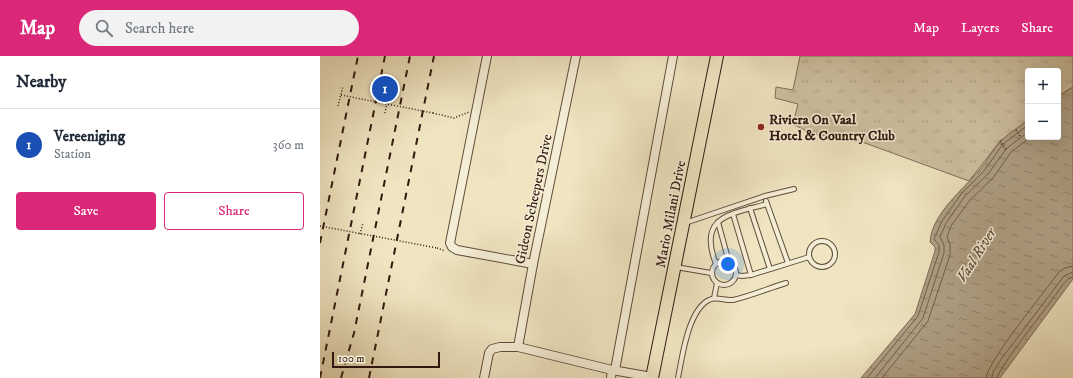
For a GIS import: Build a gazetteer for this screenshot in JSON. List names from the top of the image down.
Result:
{
  "streets": {
    "main road": ["Mario Milani Drive"],
    "street": ["Gideon Scheepers Drive"]
  },
  "water": ["Vaal River"],
  "places": ["Riviera On Vaal Hotel & Country Club"],
  "scale_bar": "100 m",
  "page": {
    "header": "Map",
    "search": "Search here",
    "nav": ["Map", "Layers", "Share"],
    "heading": "Nearby",
    "map_buttons": ["+", "−"],
    "pins": "1",
    "list": [
      {
        "mark": "1",
        "name": "Vereeniging",
        "note": "Station",
        "value": "360 m"
      }
    ],
    "buttons": ["Save", "Share"],
    "scale": "100 m"
  }
}
